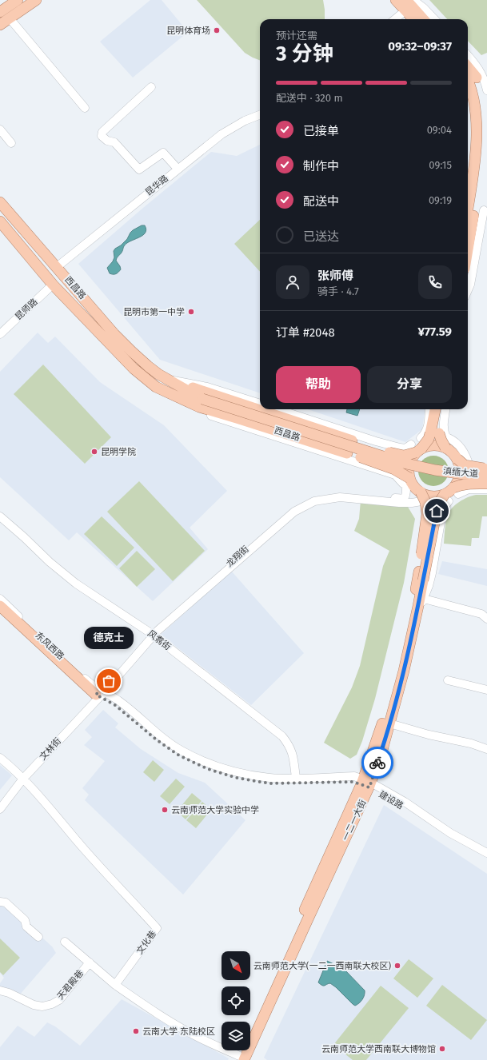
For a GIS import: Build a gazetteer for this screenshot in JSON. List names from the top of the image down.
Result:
{
  "streets": {
    "main road": [
      "西昌路",
      "滇缅大道",
      "东风西路",
      "一二一大街"
    ],
    "street": [
      "昆华路",
      "昆师路",
      "龙翔街",
      "风翥街",
      "文林街",
      "建设路",
      "文化巷",
      "天君殿巷"
    ]
  },
  "crossings": [
    ["昆华路", "西昌路"],
    ["西昌路", "昆师路"],
    ["西昌路", "滇缅大道"],
    ["西昌路", "龙翔街"],
    ["滇缅大道", "龙翔街"],
    ["滇缅大道", "一二一大街"],
    ["龙翔街", "风翥街"],
    ["龙翔街", "东风西路"],
    ["龙翔街", "文林街"],
    ["龙翔街", "建设路"],
    ["龙翔街", "一二一大街"],
    ["风翥街", "建设路"],
    ["东风西路", "文林街"],
    ["东风西路", "建设路"],
    ["文林街", "建设路"],
    ["文林街", "文化巷"],
    ["建设路", "一二一大街"],
    ["文化巷", "天君殿巷"]
  ],
  "places": [
    "昆明体育场",
    "昆明市第一中学",
    "昆明学院",
    "德克士",
    "云南师范大学实验中学",
    "云南师范大学(一二一西南联大校区)",
    "云南大学 东陆校区",
    "云南师范大学西南联大博物馆"
  ],
  "north": "bottom right",
  "page": {
    "heading": ["3 分钟", "预计还需", "09:32–09:37"],
    "panel": [
      "张师傅",
      "骑手 · 4.7",
      "订单 #2048",
      "¥77.59"
    ],
    "bar": "配送中 · 320 m",
    "list": [
      ["已接单", "09:04"],
      ["制作中", "09:15"],
      ["配送中", "09:19"],
      "已送达"
    ],
    "buttons": ["帮助", "分享"],
    "bubble": "德克士"
  }
}
